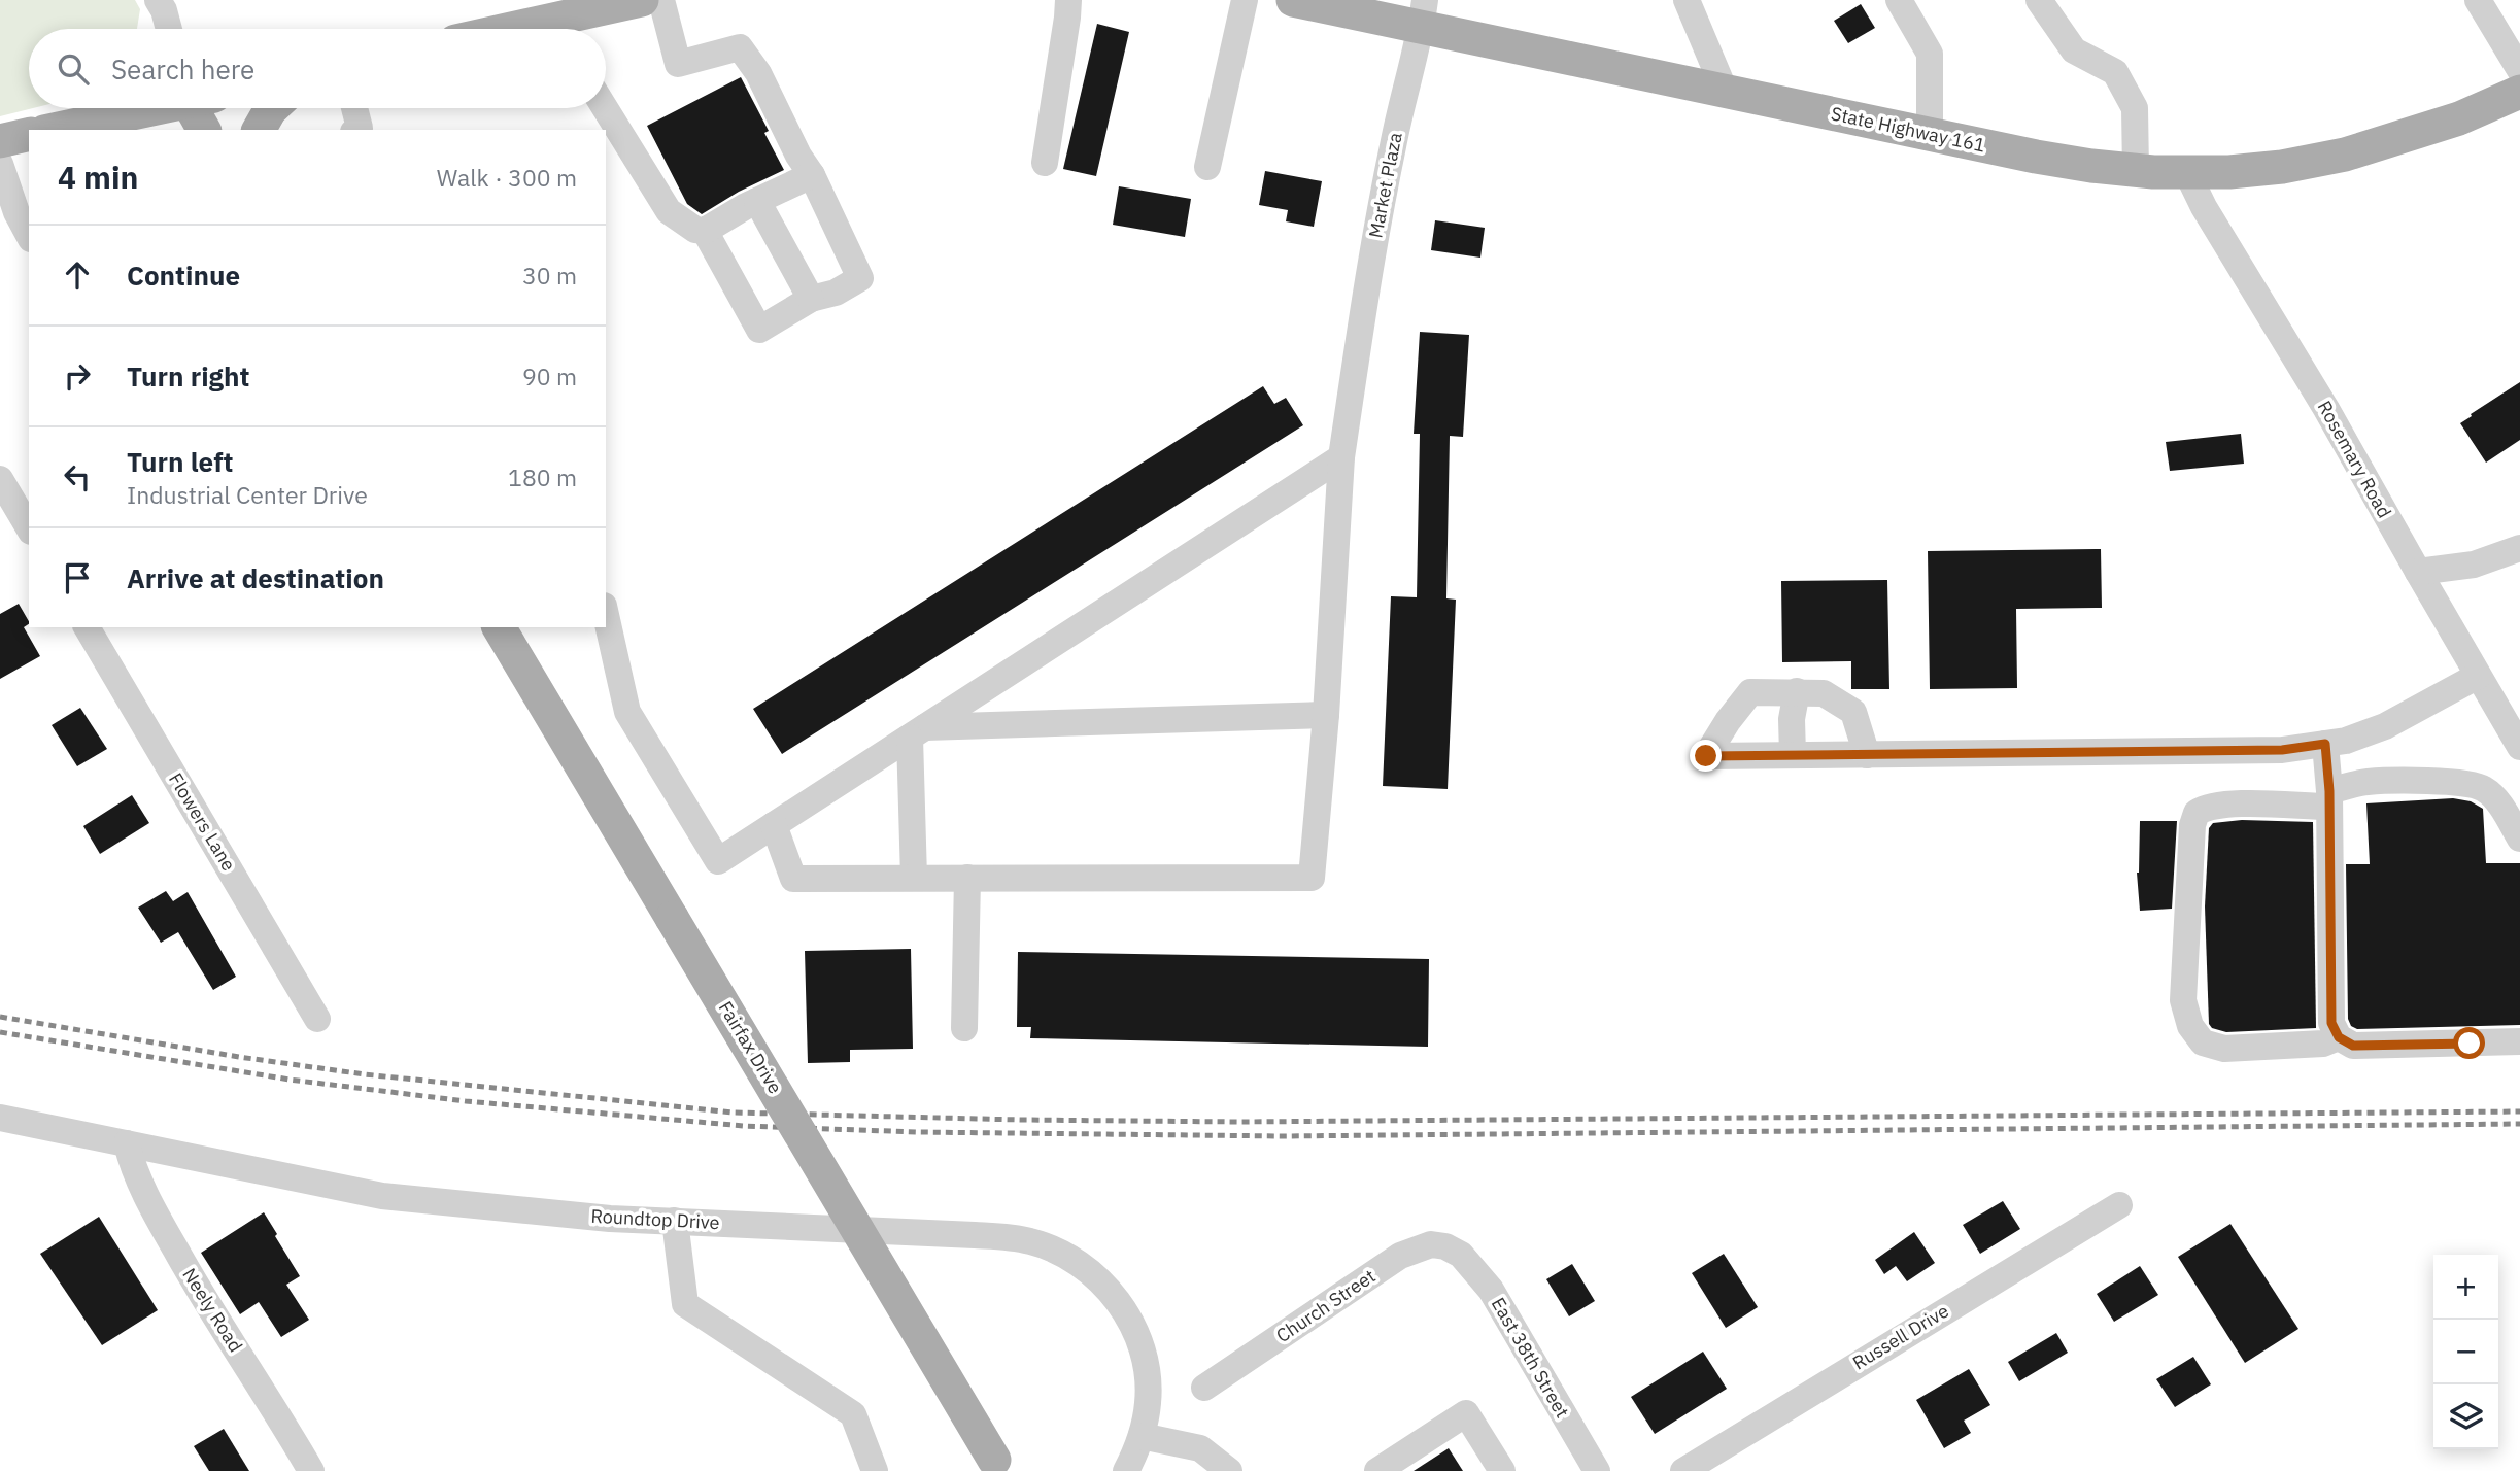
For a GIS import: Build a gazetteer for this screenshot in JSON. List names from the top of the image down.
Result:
{
  "streets": {
    "main road": ["State Highway 161", "Fairfax Drive"],
    "street": [
      "Market Plaza",
      "Rosemary Road",
      "Flowers Lane",
      "Roundtop Drive",
      "Church Street",
      "Neely Road",
      "Russell Drive",
      "East 38th Street"
    ]
  },
  "crossings": [
    ["State Highway 161", "Market Plaza"],
    ["State Highway 161", "Rosemary Road"],
    ["Roundtop Drive", "Neely Road"],
    ["Church Street", "East 38th Street"]
  ],
  "page": {
    "search": "Search here",
    "heading": ["4 min", "Walk · 300 m"],
    "list": [
      ["Continue", "30 m"],
      ["Turn right", "90 m"],
      ["Turn left", "Industrial Center Drive", "180 m"],
      "Arrive at destination"
    ],
    "map_buttons": ["+", "−"]
  }
}
